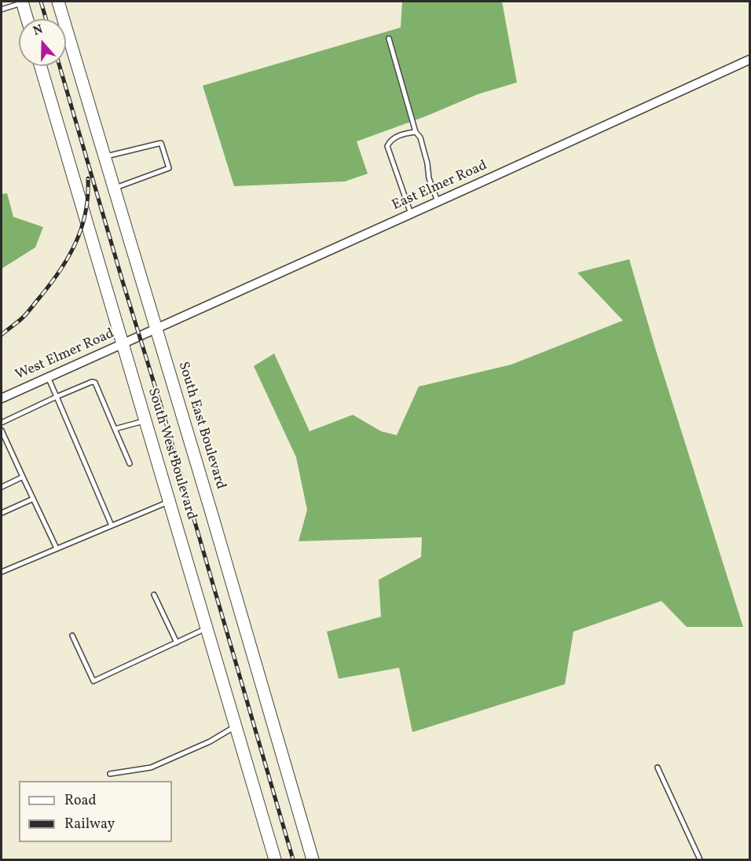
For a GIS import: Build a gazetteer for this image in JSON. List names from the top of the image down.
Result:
{
  "streets": {
    "main road": ["South East Boulevard", "South West Boulevard"],
    "street": ["East Elmer Road", "West Elmer Road"]
  },
  "crossings": [
    ["East Elmer Road", "West Elmer Road"],
    ["East Elmer Road", "South East Boulevard"],
    ["West Elmer Road", "South West Boulevard"]
  ],
  "legend": ["Road", "Railway"],
  "north": "top"
}
